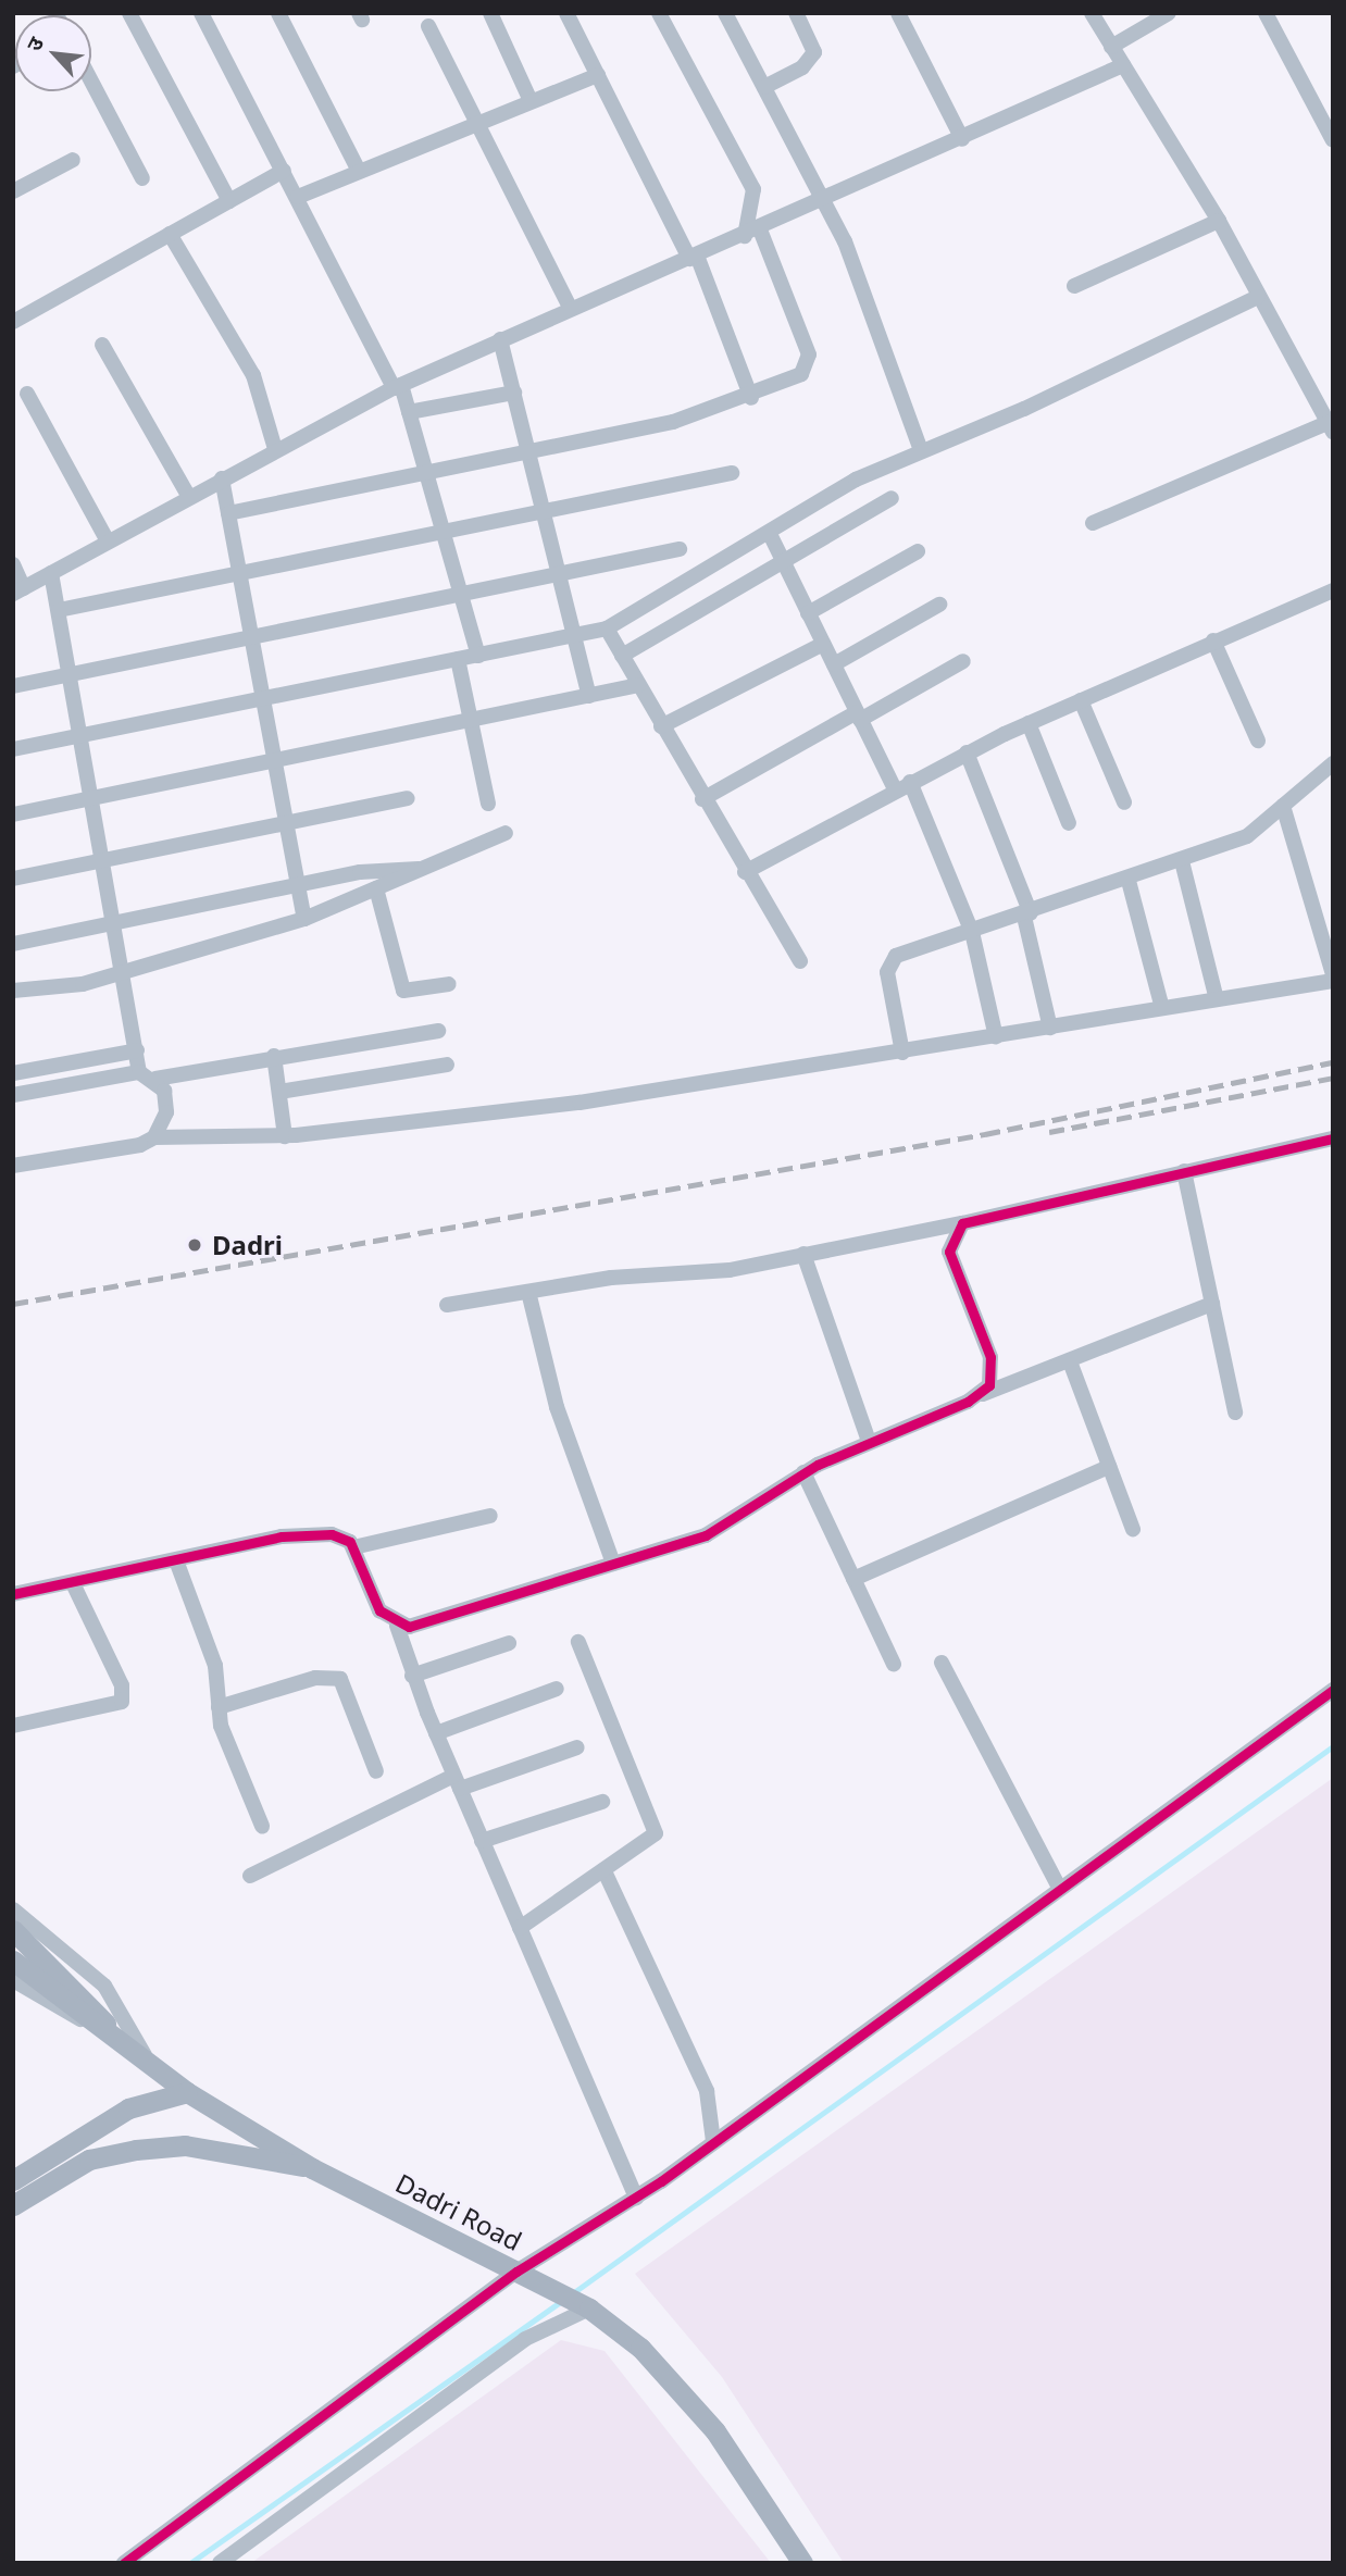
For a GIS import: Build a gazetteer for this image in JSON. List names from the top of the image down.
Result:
{
  "streets": {
    "main road": ["Dadri Road"]
  },
  "places": ["Dadri"],
  "north": "top left"
}
